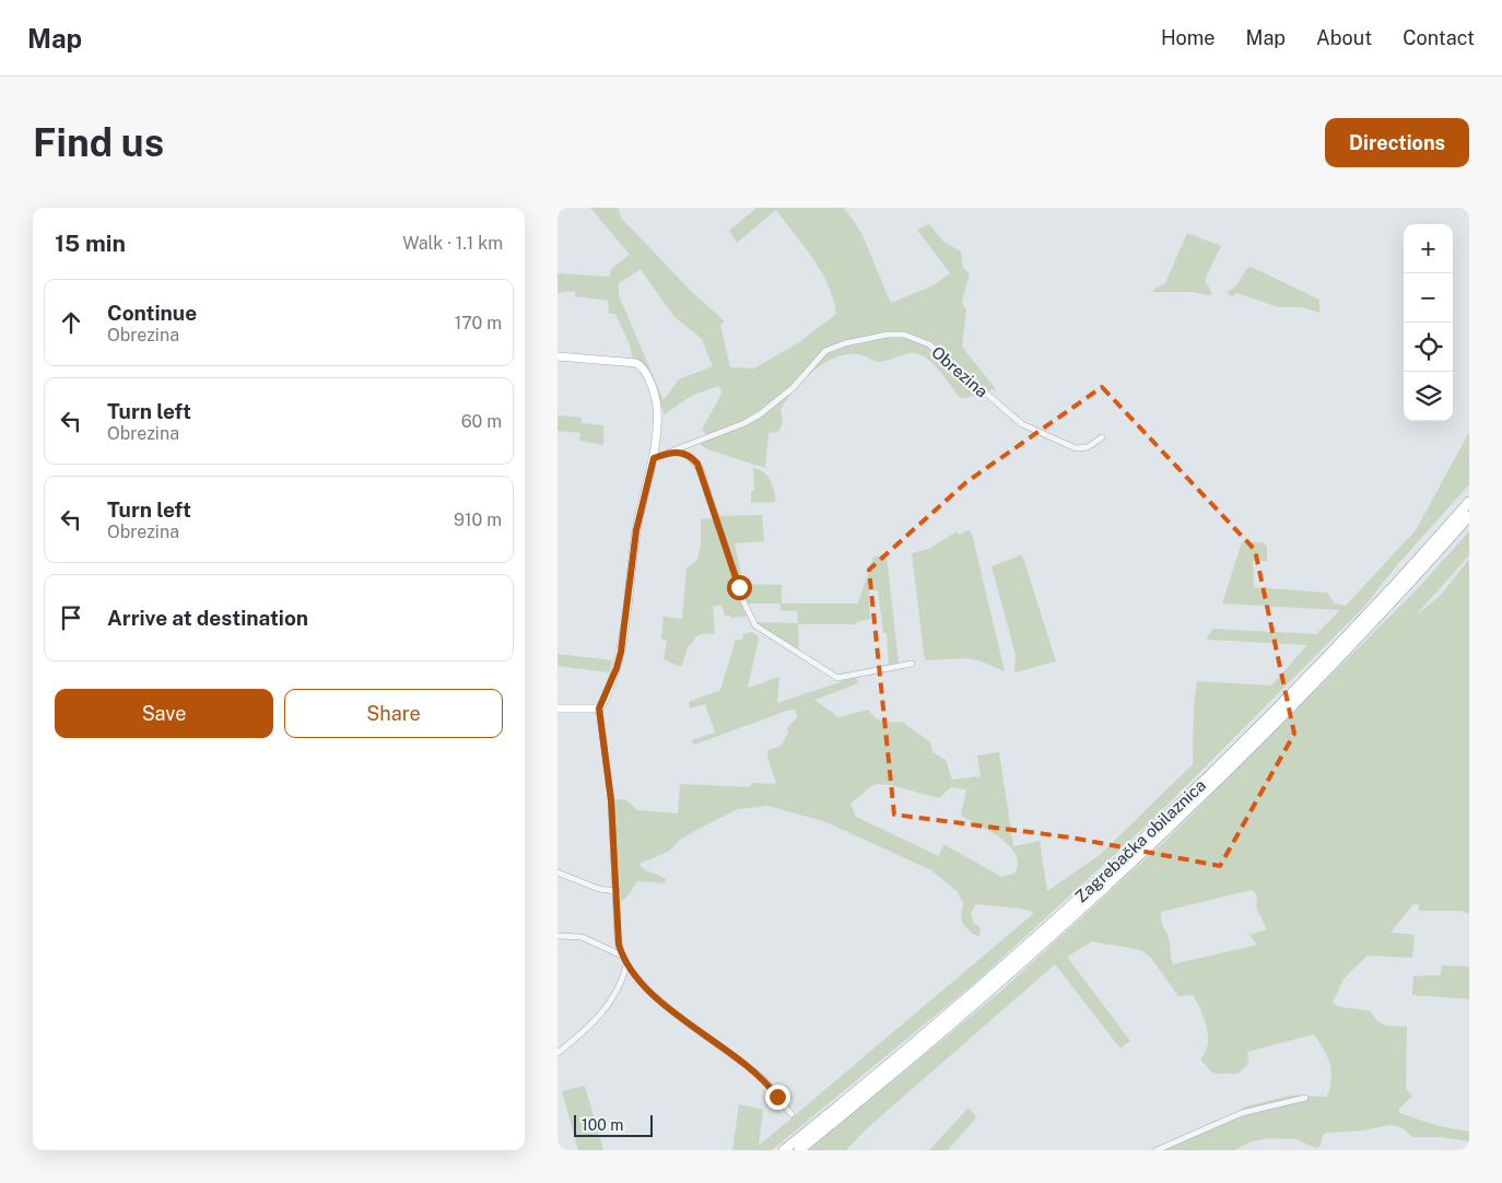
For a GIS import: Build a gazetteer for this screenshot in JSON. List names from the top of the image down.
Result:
{
  "streets": {
    "highway": ["Zagrebačka obilaznica"],
    "street": ["Obrezina"]
  },
  "scale_bar": "100 m",
  "page": {
    "header": "Map",
    "nav": [
      "Home",
      "Map",
      "About",
      "Contact"
    ],
    "buttons": [
      "Directions",
      ["Save", "Share"]
    ],
    "title": "Find us",
    "heading": ["15 min", "Walk · 1.1 km"],
    "map_buttons": ["+", "−"],
    "list": [
      ["Continue", "Obrezina", "170 m"],
      ["Turn left", "Obrezina", "60 m"],
      ["Turn left", "Obrezina", "910 m"],
      "Arrive at destination"
    ],
    "scale": "100 m"
  }
}
